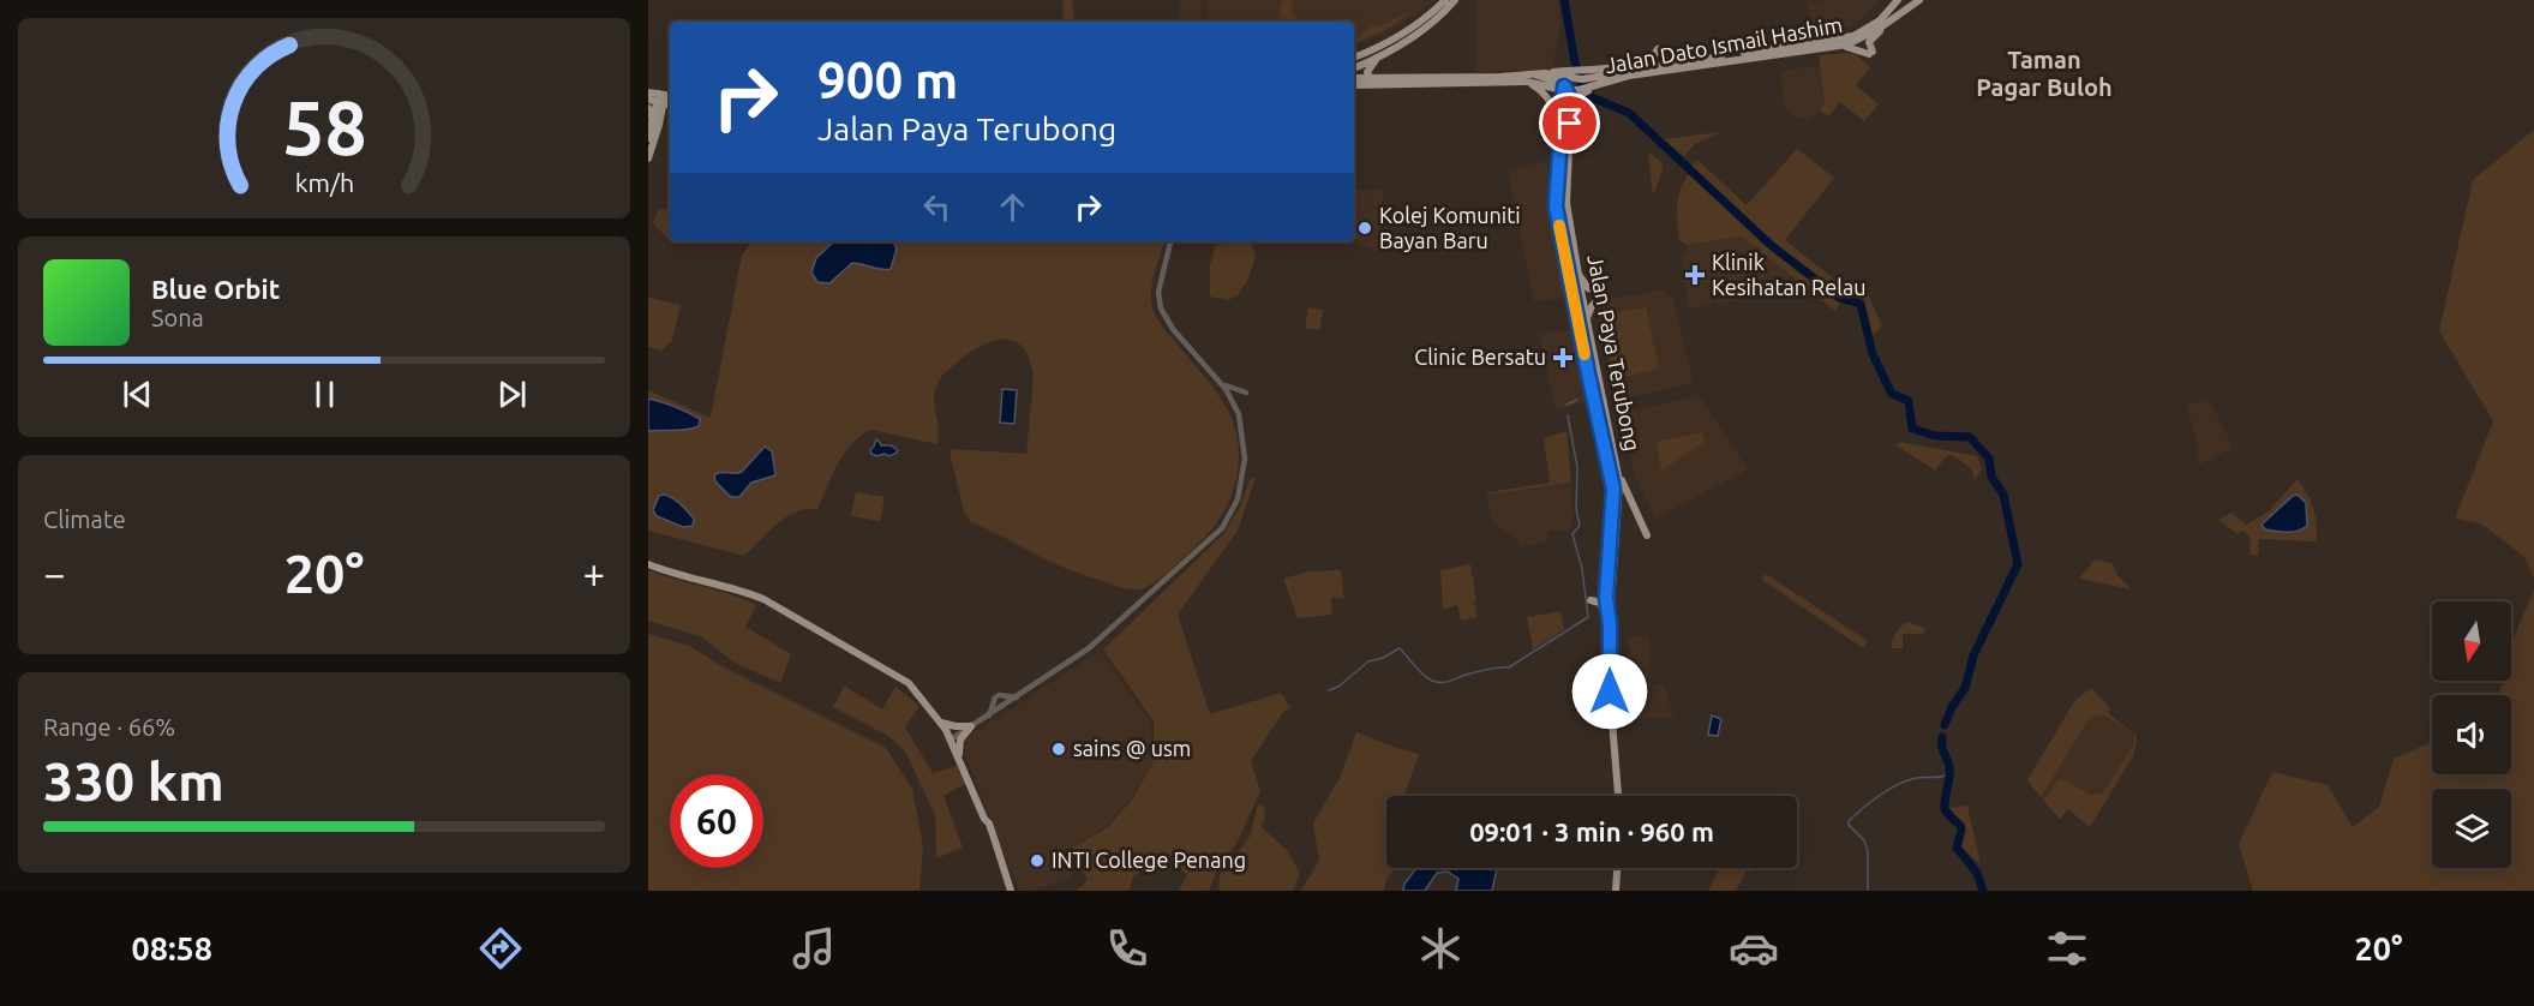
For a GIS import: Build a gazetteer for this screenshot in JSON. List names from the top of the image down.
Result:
{
  "streets": {
    "main road": ["Jalan Dato Ismail Hashim", "Jalan Paya Terubong"]
  },
  "crossings": [
    ["Jalan Dato Ismail Hashim", "Jalan Paya Terubong"]
  ],
  "districts": ["Taman Pagar Buloh"],
  "places": {
    "other": ["Kolej Komuniti Bayan Baru", "sains @ usm", "INTI College Penang"],
    "health": ["Klinik Kesihatan Relau", "Clinic Bersatu"]
  },
  "north": "bottom",
  "page": {
    "turn": ["900 m", "Jalan Paya Terubong"],
    "song": ["Blue Orbit", "Sona"],
    "tile": [
      "Climate",
      ["Range · 66%", "330 km"]
    ],
    "heat": ["−", "20°", "+"],
    "limit": "60",
    "trip": "09:01 · 3 min · 960 m",
    "tabs": ["08:58", "20°"],
    "gauge": ["58", "km/h"]
  }
}
